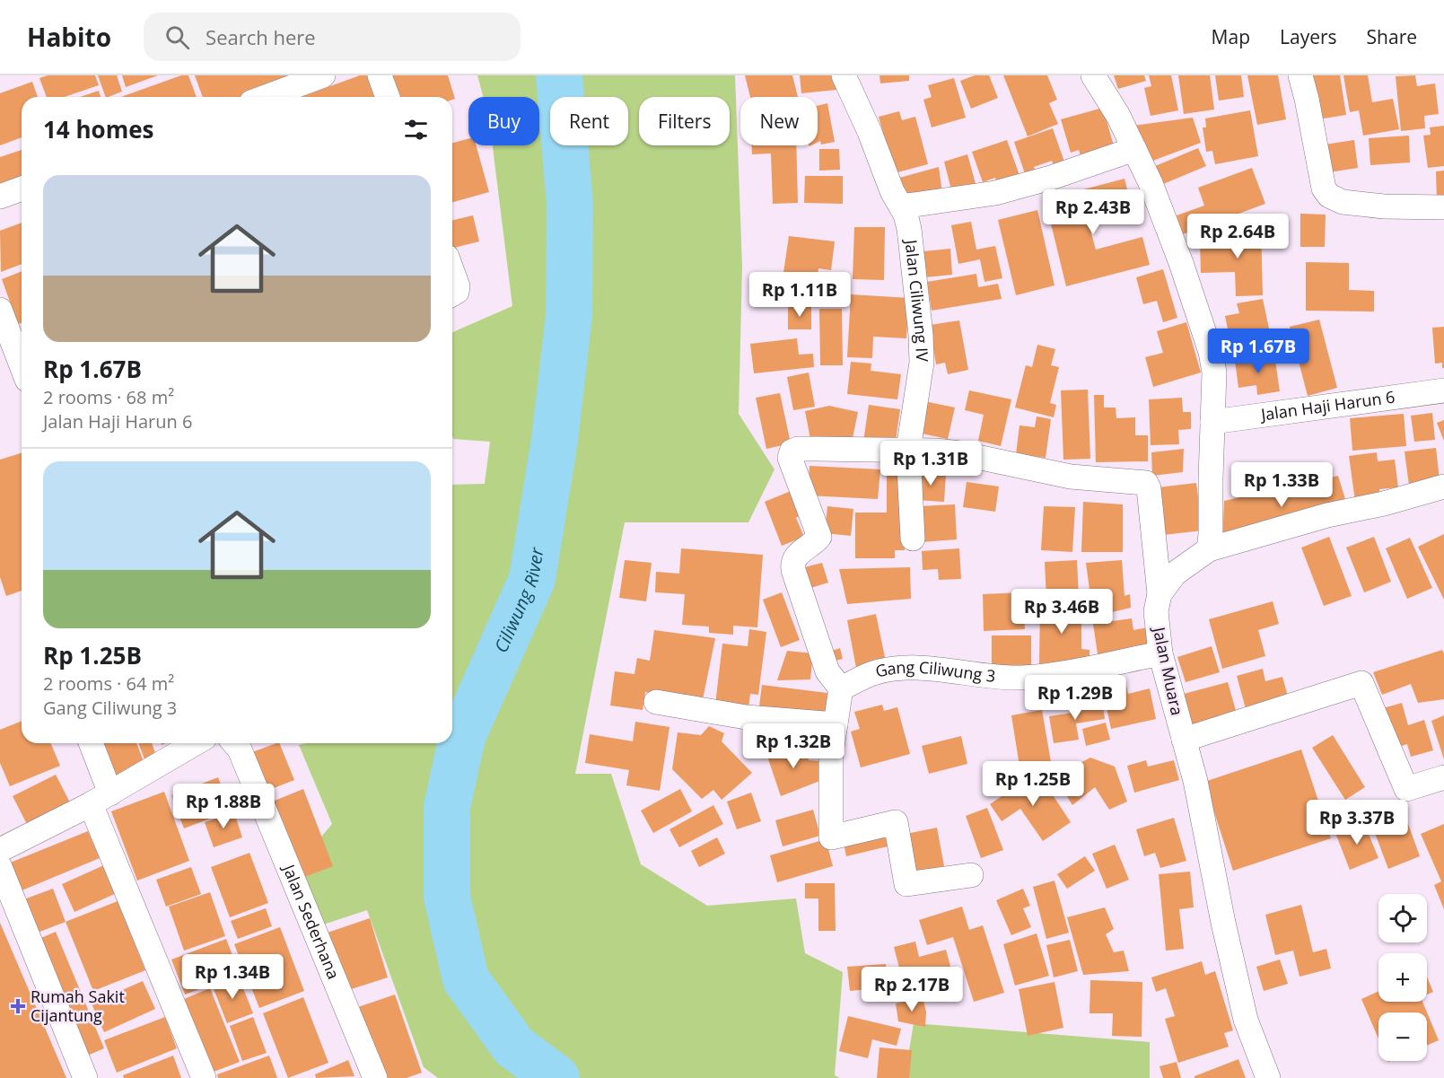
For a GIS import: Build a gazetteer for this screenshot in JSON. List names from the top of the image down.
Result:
{
  "streets": {
    "street": [
      "Jalan Ciliwung IV",
      "Jalan Haji Harun 6",
      "Jalan Muara",
      "Gang Ciliwung 3",
      "Jalan Sederhana"
    ]
  },
  "crossings": [
    ["Jalan Ciliwung IV", "Jalan Muara"],
    ["Jalan Muara", "Gang Ciliwung 3"]
  ],
  "water": ["Ciliwung River"],
  "places": {
    "health": ["Rumah Sakit Cijantung"]
  },
  "page": {
    "header": "Habito",
    "search": "Search here",
    "nav": ["Map", "Layers", "Share"],
    "chip": [
      "Buy",
      "Rent",
      "Filters",
      "New"
    ],
    "heading": "14 homes",
    "list": [
      {
        "name": "Rp 1.67B",
        "note": "2 rooms · 68 m² · Jalan Haji Harun 6"
      },
      {
        "name": "Rp 1.25B",
        "note": "2 rooms · 64 m² · Gang Ciliwung 3"
      }
    ],
    "price": [
      "Rp 2.43B",
      "Rp 2.64B",
      "Rp 1.11B",
      "Rp 1.67B",
      "Rp 1.31B",
      "Rp 1.33B",
      "Rp 3.46B",
      "Rp 1.29B",
      "Rp 1.32B",
      "Rp 1.25B",
      "Rp 1.88B",
      "Rp 3.37B",
      "Rp 1.34B",
      "Rp 2.17B"
    ],
    "map_buttons": ["+", "−"]
  }
}
